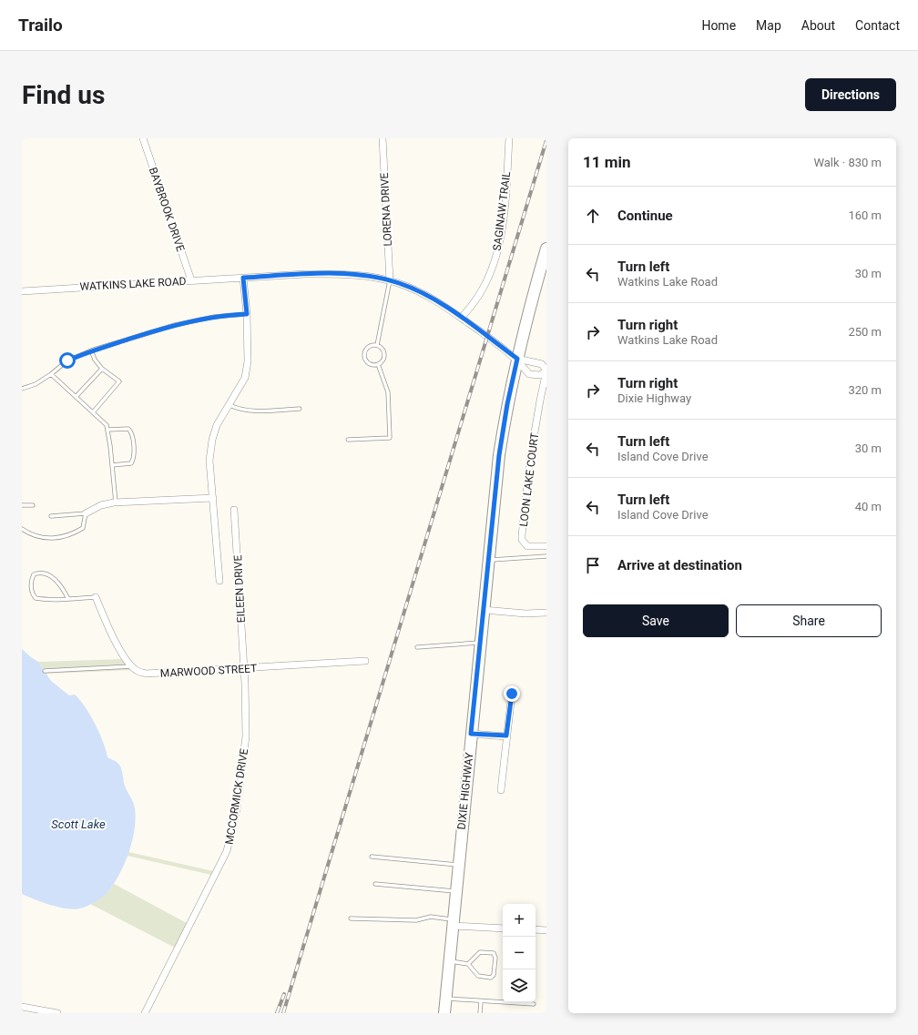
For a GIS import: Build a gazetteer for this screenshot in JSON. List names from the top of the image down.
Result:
{
  "streets": {
    "main road": ["DIXIE HIGHWAY"],
    "street": [
      "BAYBROOK DRIVE",
      "LORENA DRIVE",
      "SAGINAW TRAIL",
      "WATKINS LAKE ROAD",
      "LOON LAKE COURT",
      "EILEEN DRIVE",
      "MARWOOD STREET",
      "MCCORMICK DRIVE"
    ]
  },
  "crossings": [
    ["BAYBROOK DRIVE", "WATKINS LAKE ROAD"],
    ["LORENA DRIVE", "WATKINS LAKE ROAD"],
    ["SAGINAW TRAIL", "WATKINS LAKE ROAD"],
    ["WATKINS LAKE ROAD", "LOON LAKE COURT"],
    ["WATKINS LAKE ROAD", "DIXIE HIGHWAY"],
    ["EILEEN DRIVE", "MARWOOD STREET"],
    ["EILEEN DRIVE", "MCCORMICK DRIVE"],
    ["MARWOOD STREET", "MCCORMICK DRIVE"]
  ],
  "water": ["Scott Lake"],
  "page": {
    "header": "Trailo",
    "nav": [
      "Home",
      "Map",
      "About",
      "Contact"
    ],
    "buttons": [
      "Directions",
      ["Save", "Share"]
    ],
    "title": "Find us",
    "heading": ["11 min", "Walk · 830 m"],
    "list": [
      ["Continue", "160 m"],
      ["Turn left", "Watkins Lake Road", "30 m"],
      ["Turn right", "Watkins Lake Road", "250 m"],
      ["Turn right", "Dixie Highway", "320 m"],
      ["Turn left", "Island Cove Drive", "30 m"],
      ["Turn left", "Island Cove Drive", "40 m"],
      "Arrive at destination"
    ],
    "map_buttons": ["+", "−"]
  }
}
